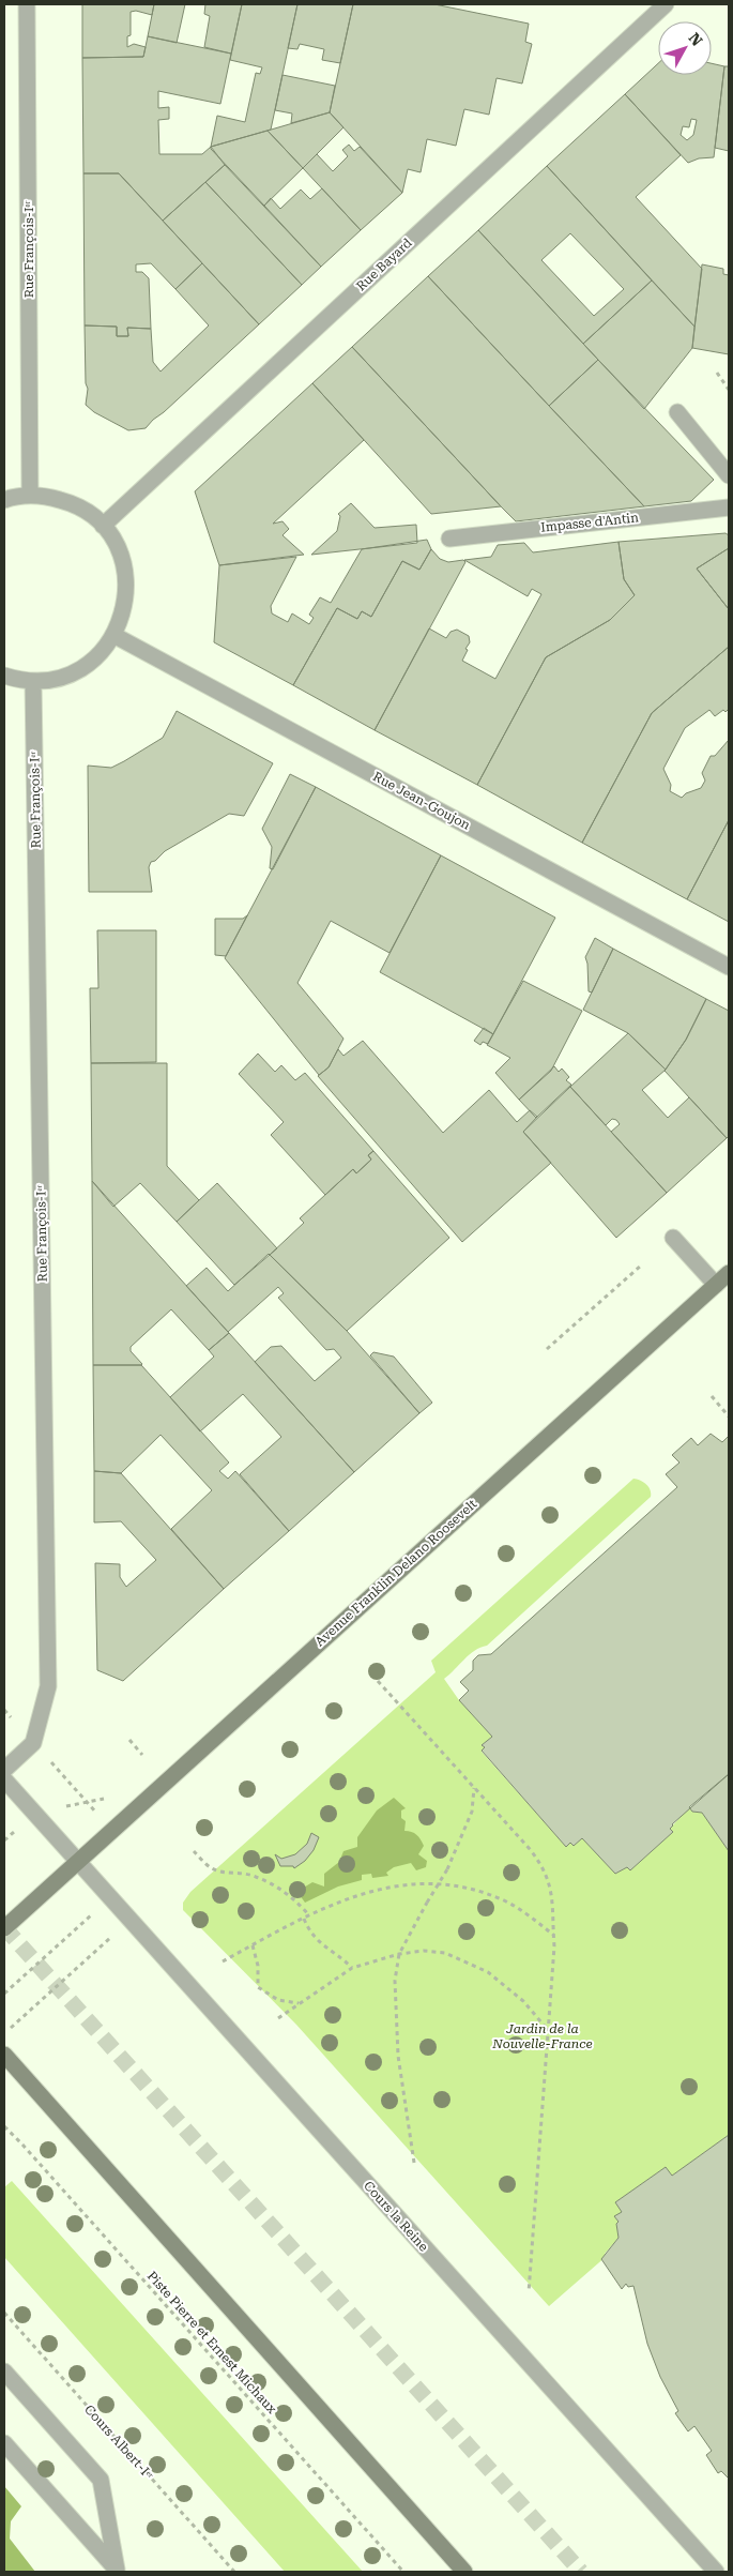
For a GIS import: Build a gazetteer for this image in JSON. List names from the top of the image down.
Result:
{
  "streets": {
    "street": [
      "Rue François-Iᵉʳ",
      "Rue Bayard",
      "Impasse d'Antin",
      "Rue Jean-Goujon",
      "Avenue Franklin Delano Roosevelt",
      "Cours la Reine"
    ],
    "path": ["Piste Pierre et Ernest Michaux", "Cours Albert-Iᵉʳ"]
  },
  "crossings": [
    ["Avenue Franklin Delano Roosevelt", "Cours la Reine"]
  ],
  "parks": ["Jardin de la Nouvelle-France"],
  "north": "top right"
}
